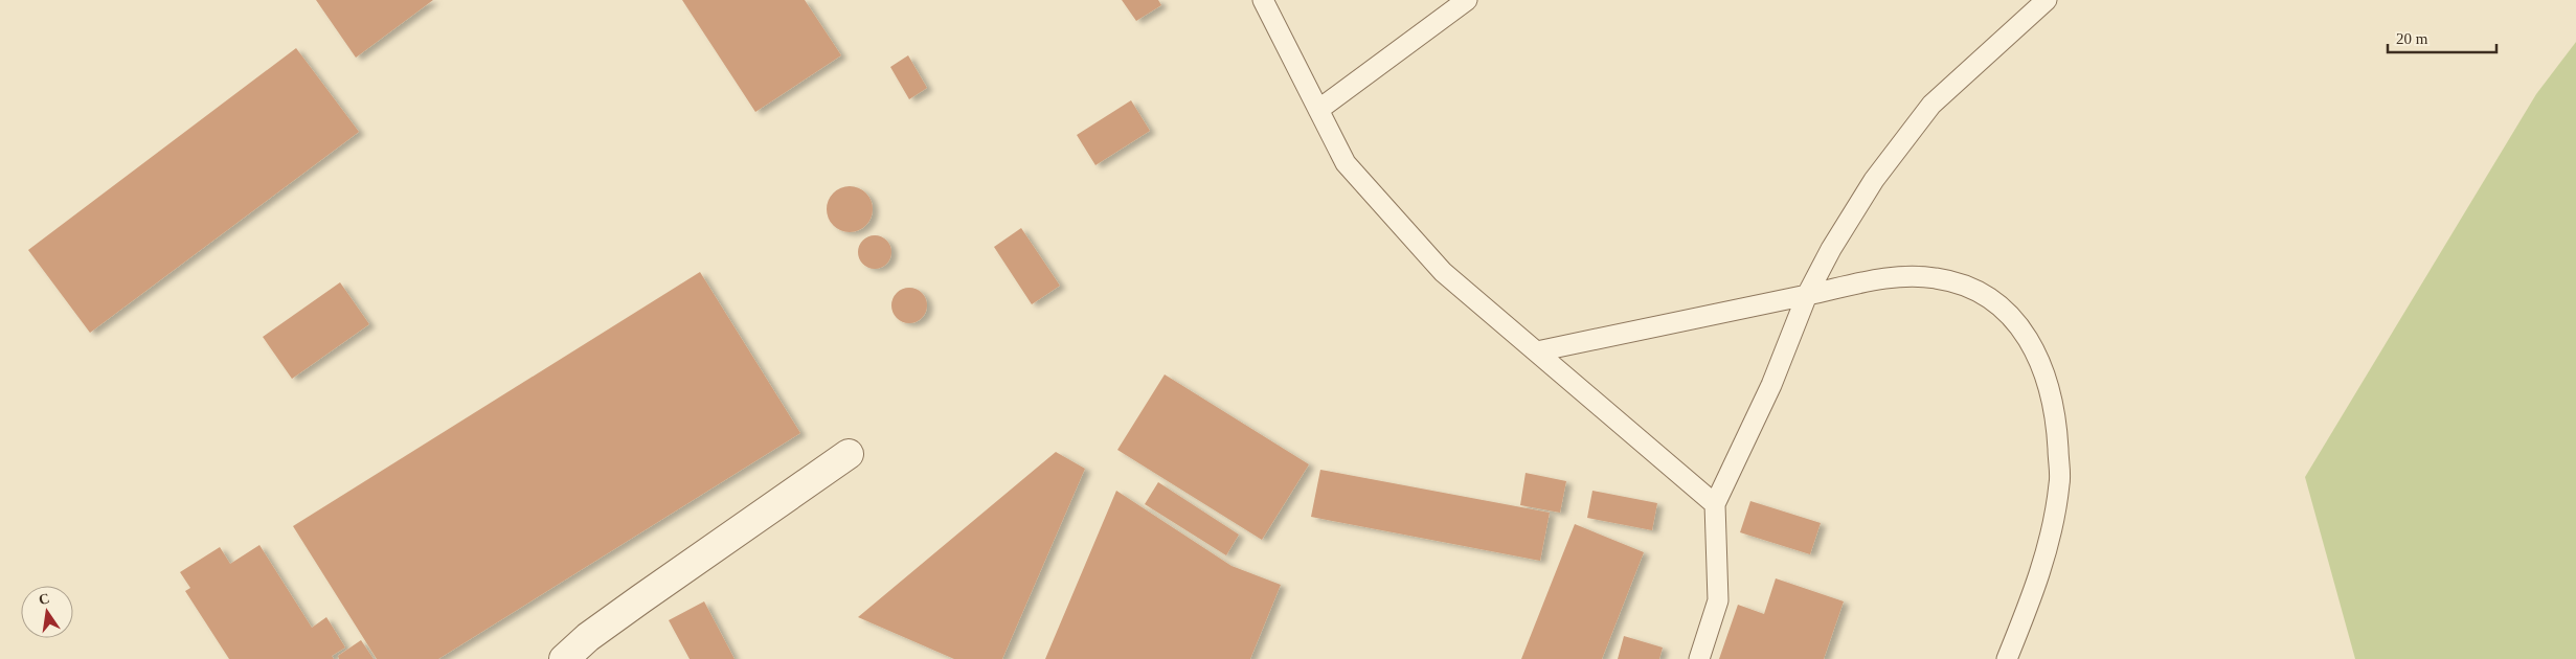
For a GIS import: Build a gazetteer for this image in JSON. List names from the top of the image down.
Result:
{
  "scale_bar": "20 m",
  "north": "top"
}
